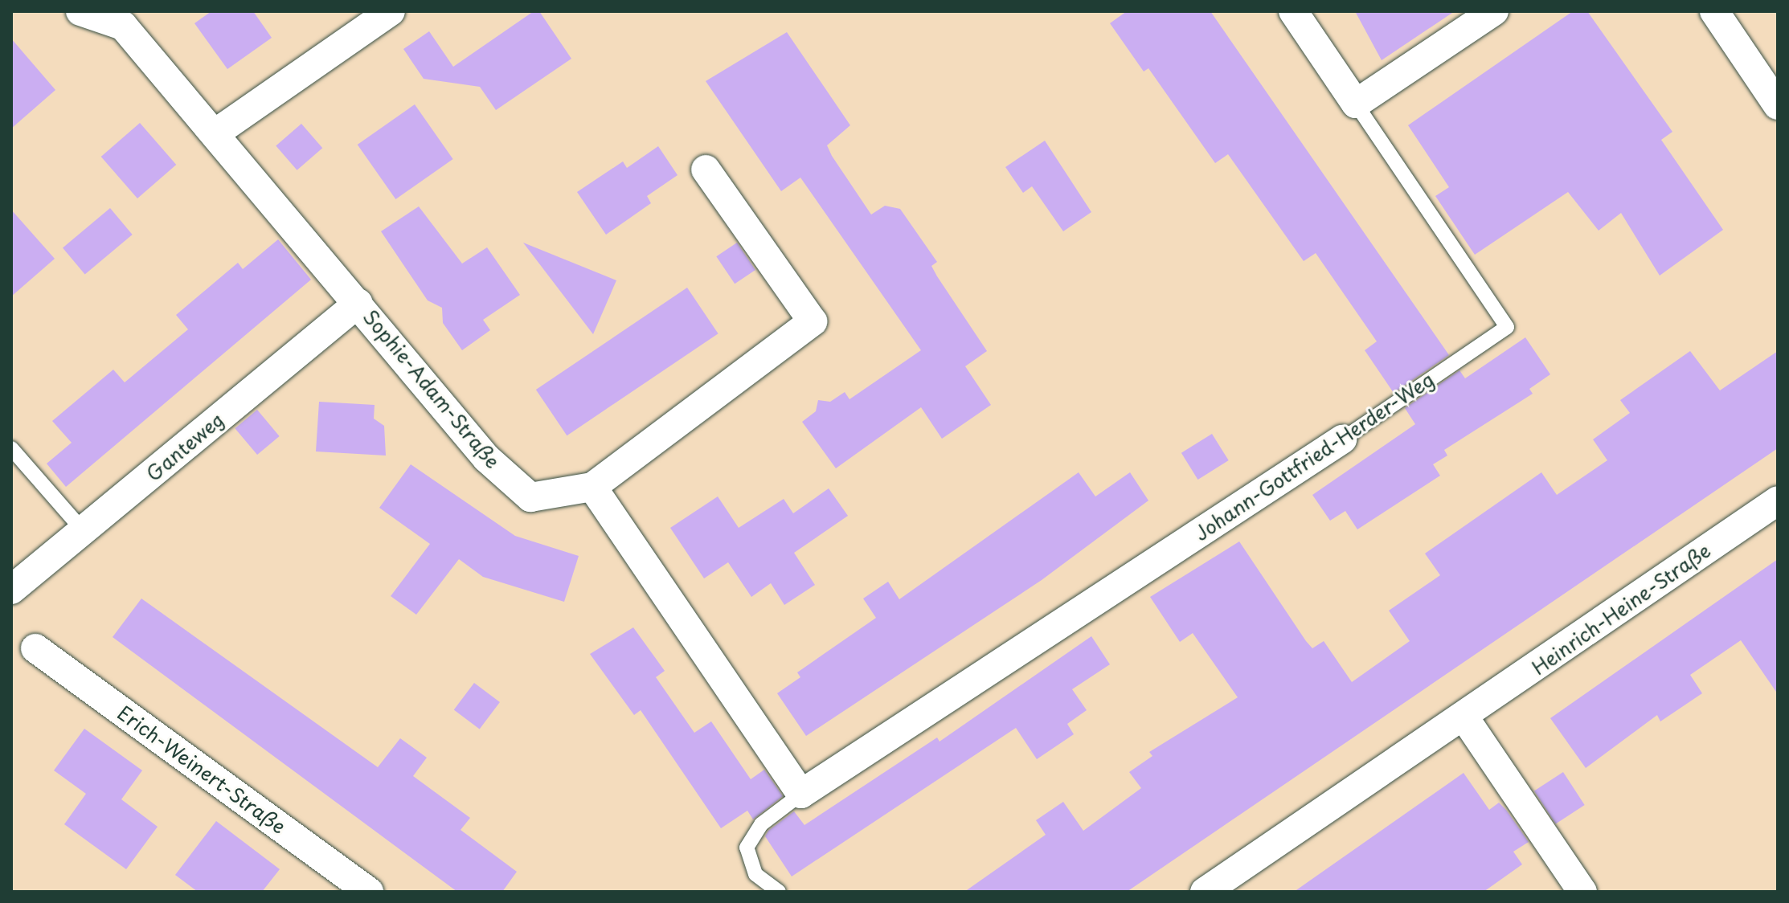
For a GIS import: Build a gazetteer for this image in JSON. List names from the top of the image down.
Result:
{
  "streets": {
    "street": [
      "Sophie-Adam-Straße",
      "Ganteweg",
      "Johann-Gottfried-Herder-Weg",
      "Heinrich-Heine-Straße",
      "Erich-Weinert-Straße"
    ]
  },
  "crossings": [
    ["Sophie-Adam-Straße", "Ganteweg"]
  ]
}
